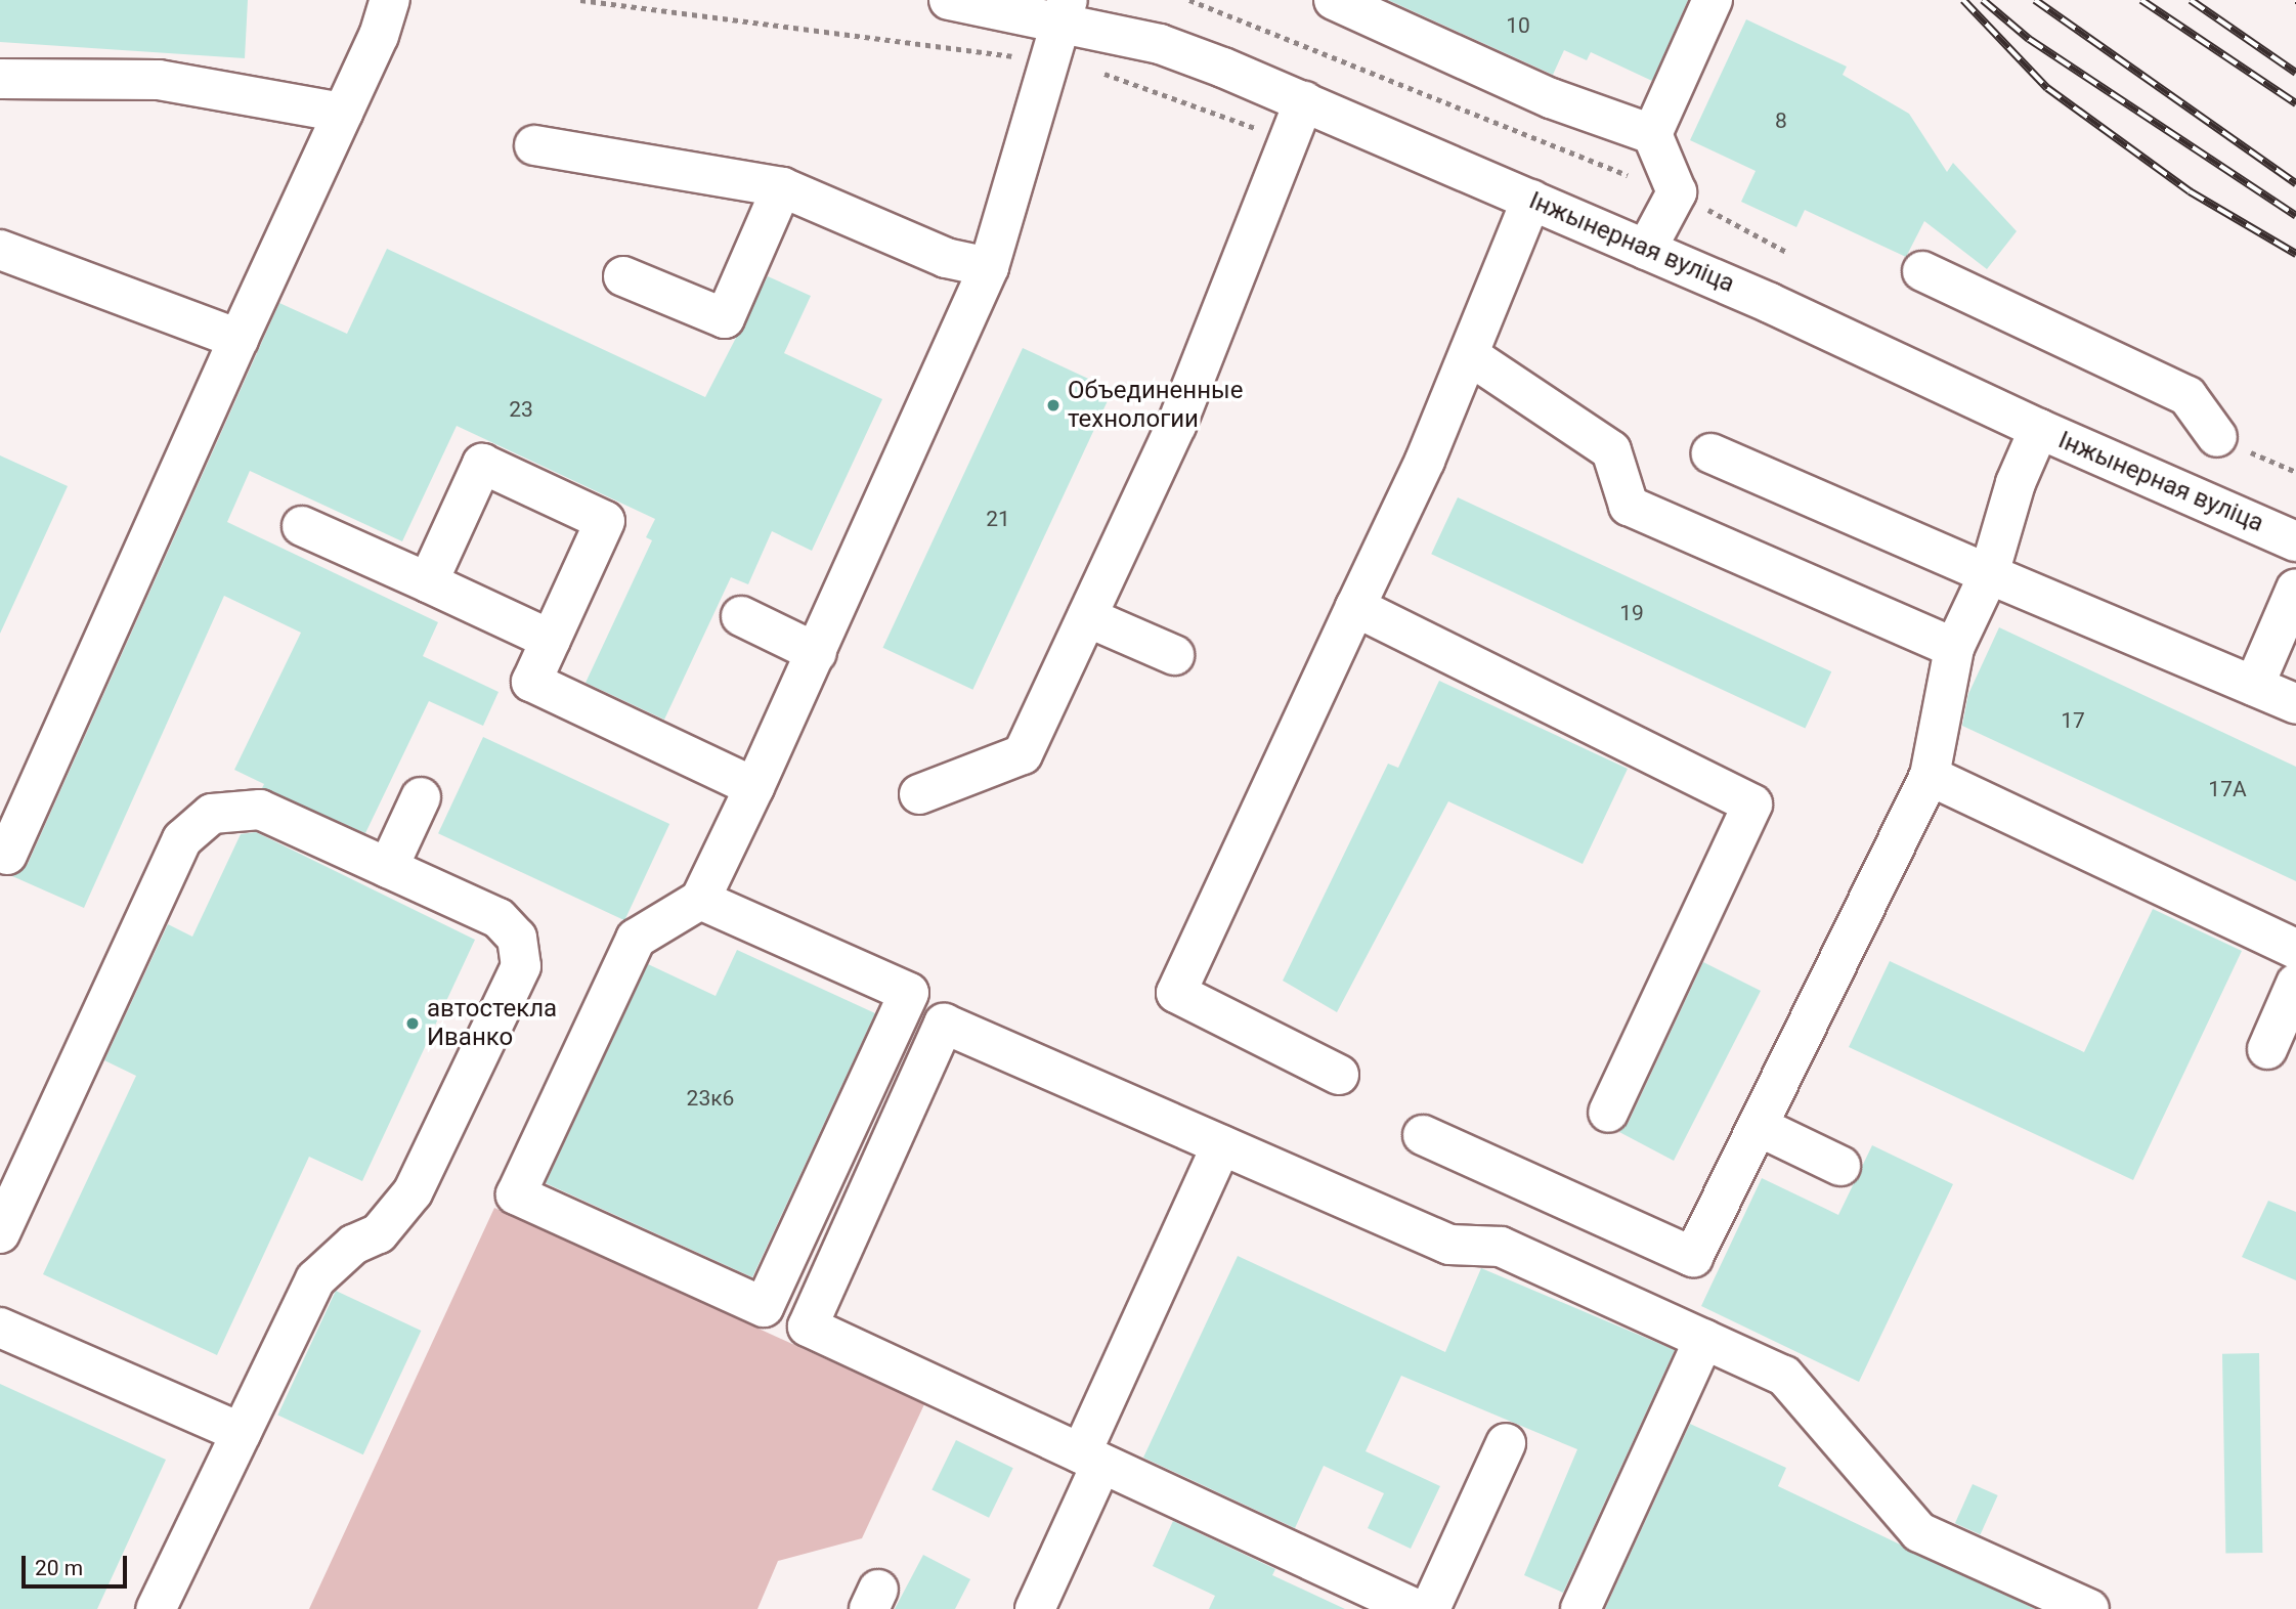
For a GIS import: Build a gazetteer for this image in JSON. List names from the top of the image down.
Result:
{
  "streets": {
    "street": ["Інжынерная вуліца"]
  },
  "places": ["Объединенные технологии", "автостекла Иванко"],
  "house_numbers": [
    "10",
    "8",
    "23",
    "21",
    "19",
    "17",
    "17А",
    "23к6"
  ],
  "scale_bar": "20 m"
}
